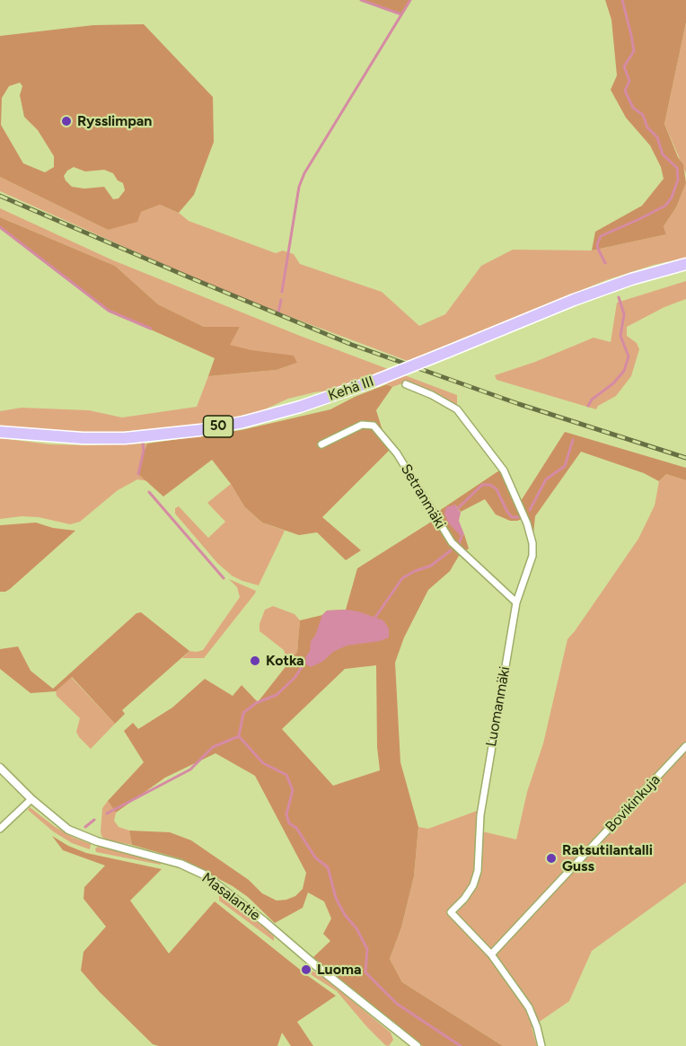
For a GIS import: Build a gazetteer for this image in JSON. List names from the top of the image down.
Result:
{
  "streets": {
    "highway": ["Kehä III", "50"],
    "street": [
      "Setranmäki",
      "Luomanmäki",
      "Bovikinkuja",
      "Masalantie"
    ]
  },
  "crossings": [
    ["Setranmäki", "Luomanmäki"],
    ["Luomanmäki", "Bovikinkuja"]
  ],
  "places": [
    "Rysslimpan",
    "Kotka",
    "Ratsutilantalli Guss",
    "Luoma"
  ]
}
